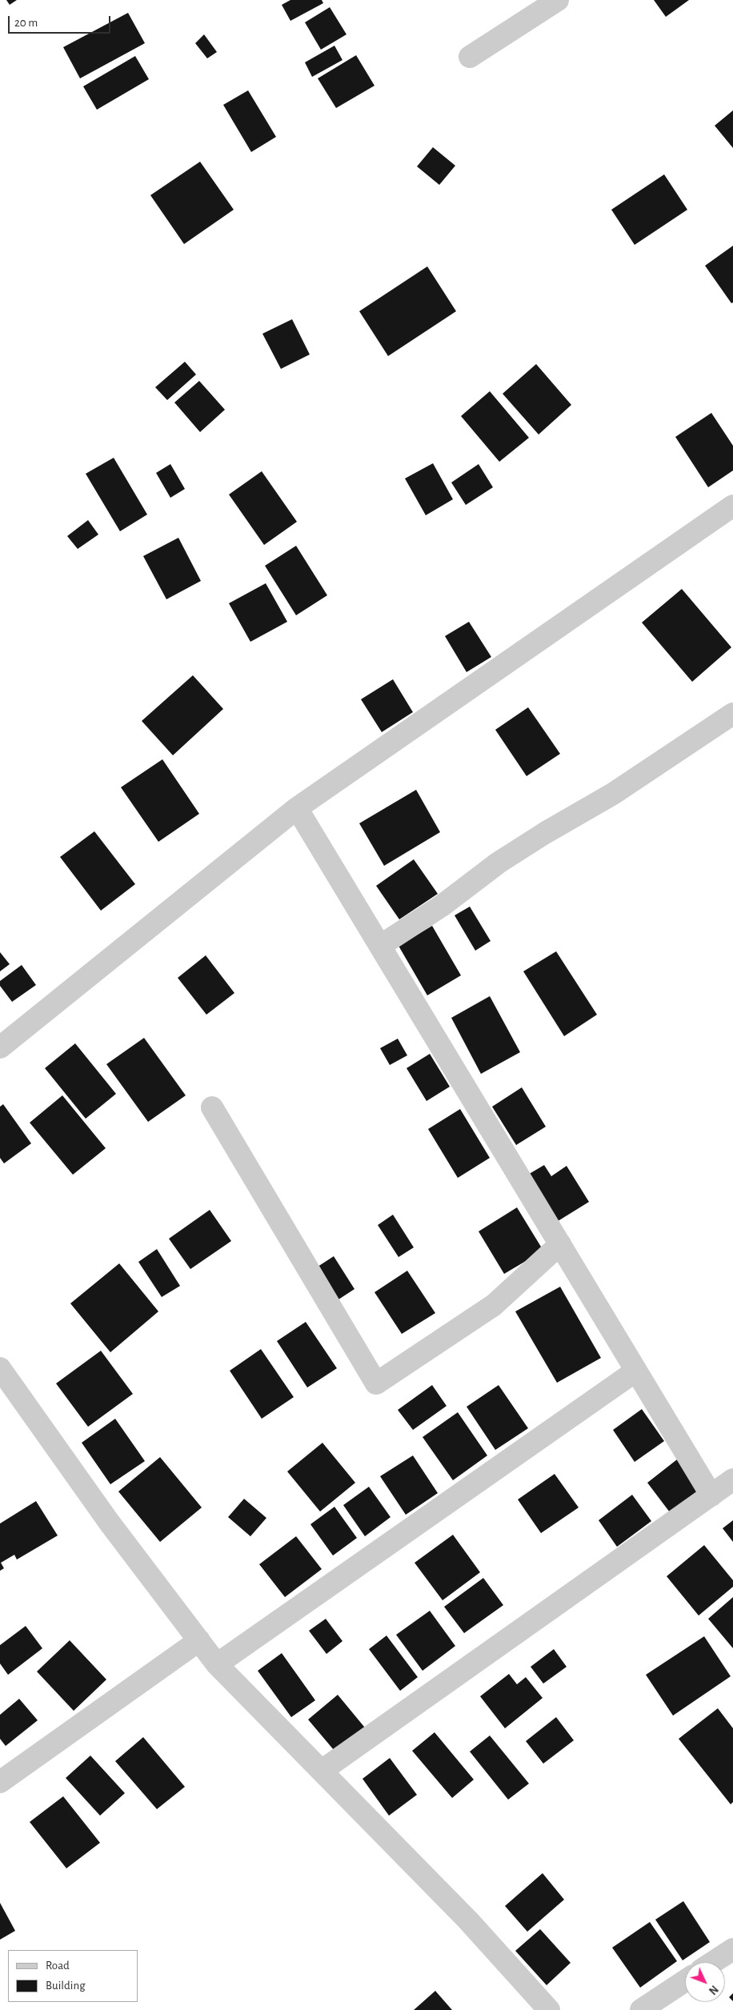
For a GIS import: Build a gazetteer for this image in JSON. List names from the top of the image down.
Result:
{
  "legend": ["Road", "Building"],
  "scale_bar": "20 m",
  "north": "bottom right"
}
